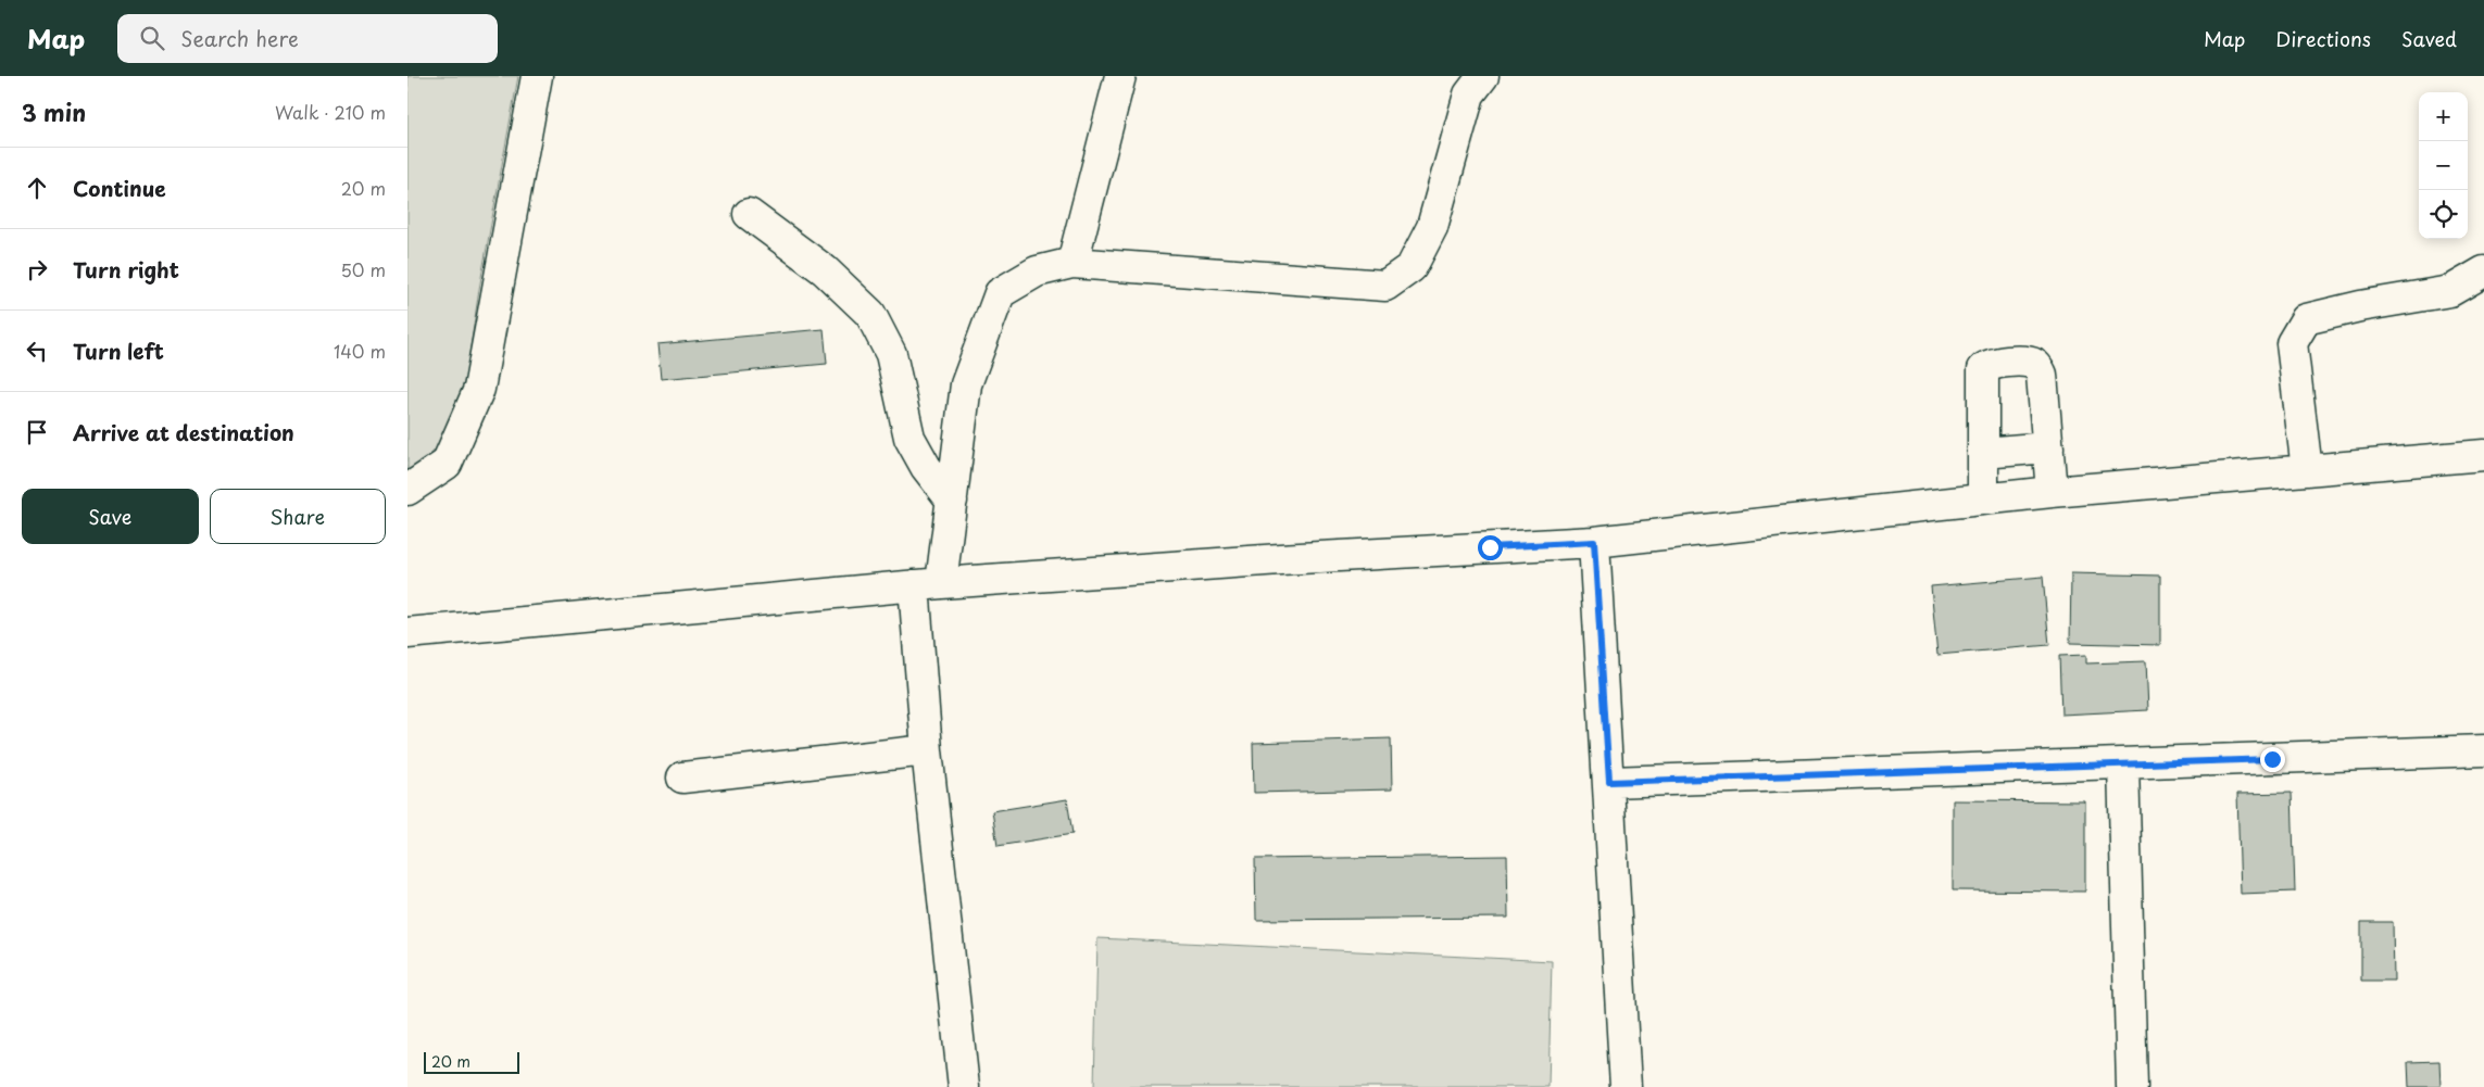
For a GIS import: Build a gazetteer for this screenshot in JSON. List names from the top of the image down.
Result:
{
  "scale_bar": "20 m",
  "page": {
    "header": "Map",
    "search": "Search here",
    "nav": ["Map", "Directions", "Saved"],
    "heading": ["3 min", "Walk · 210 m"],
    "map_buttons": ["+", "−"],
    "list": [
      ["Continue", "20 m"],
      ["Turn right", "50 m"],
      ["Turn left", "140 m"],
      "Arrive at destination"
    ],
    "buttons": ["Save", "Share"],
    "scale": "20 m"
  }
}
